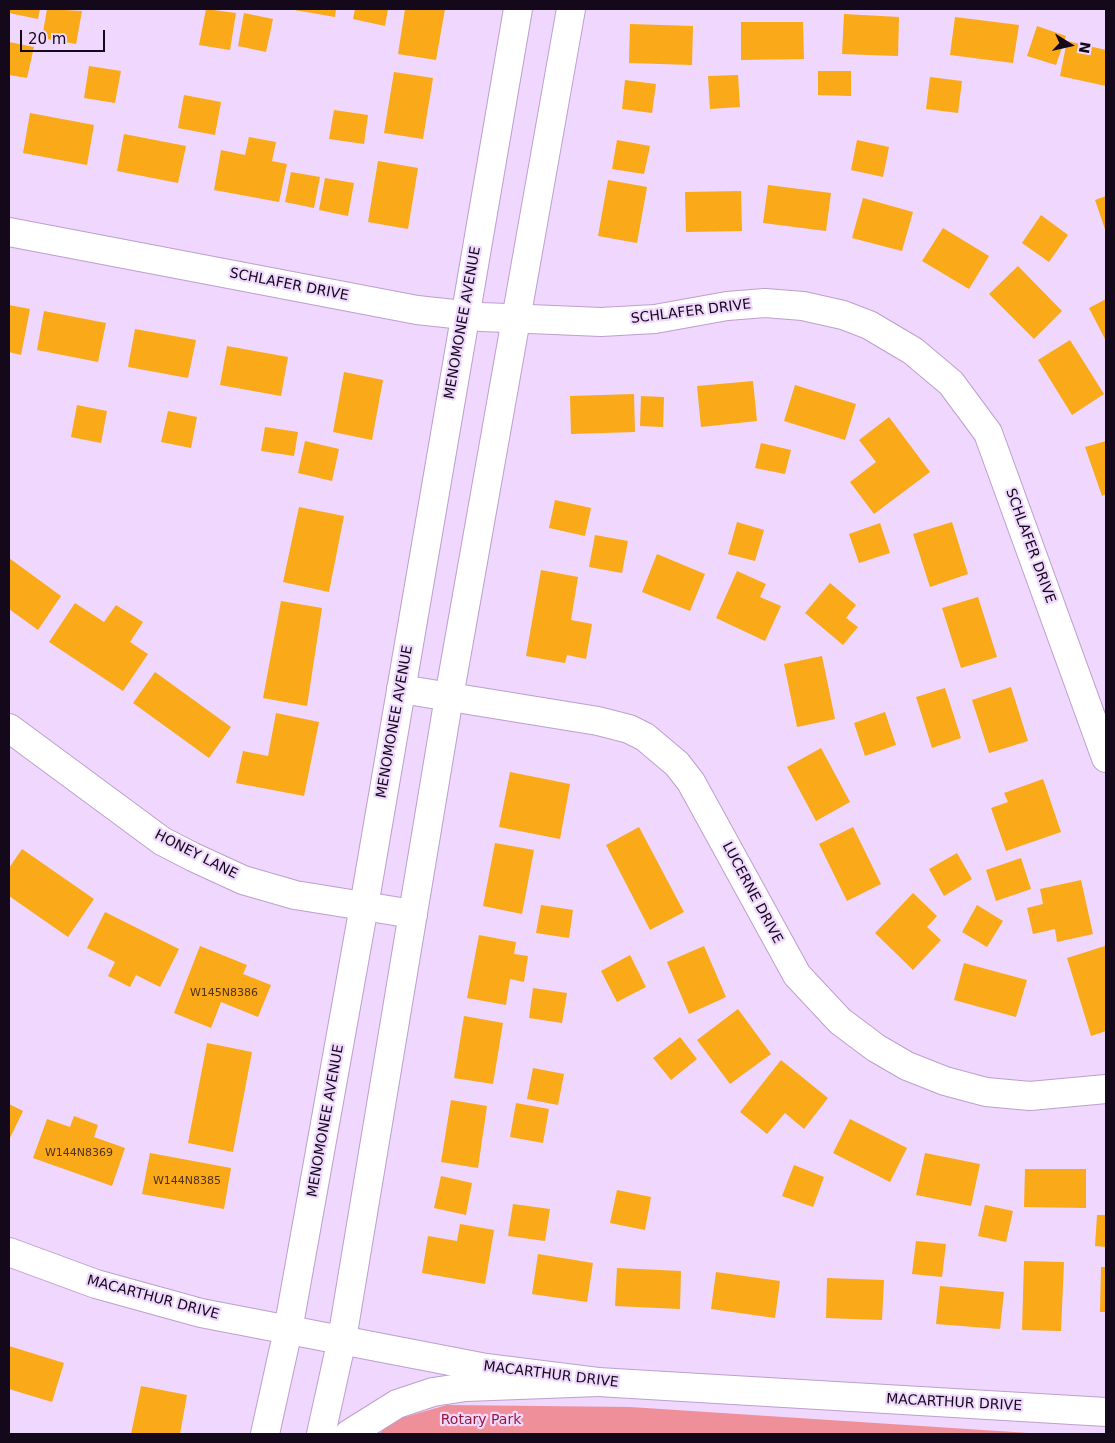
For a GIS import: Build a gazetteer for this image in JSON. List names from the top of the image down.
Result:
{
  "streets": {
    "street": [
      "SCHLAFER DRIVE",
      "MENOMONEE AVENUE",
      "HONEY LANE",
      "LUCERNE DRIVE",
      "MACARTHUR DRIVE"
    ]
  },
  "crossings": [
    ["SCHLAFER DRIVE", "MENOMONEE AVENUE"],
    ["MENOMONEE AVENUE", "HONEY LANE"],
    ["MENOMONEE AVENUE", "LUCERNE DRIVE"],
    ["MENOMONEE AVENUE", "MACARTHUR DRIVE"]
  ],
  "parks": ["Rotary Park"],
  "house_numbers": ["W145N8386", "W144N8369", "W144N8385"],
  "scale_bar": "20 m",
  "north": "right"
}
